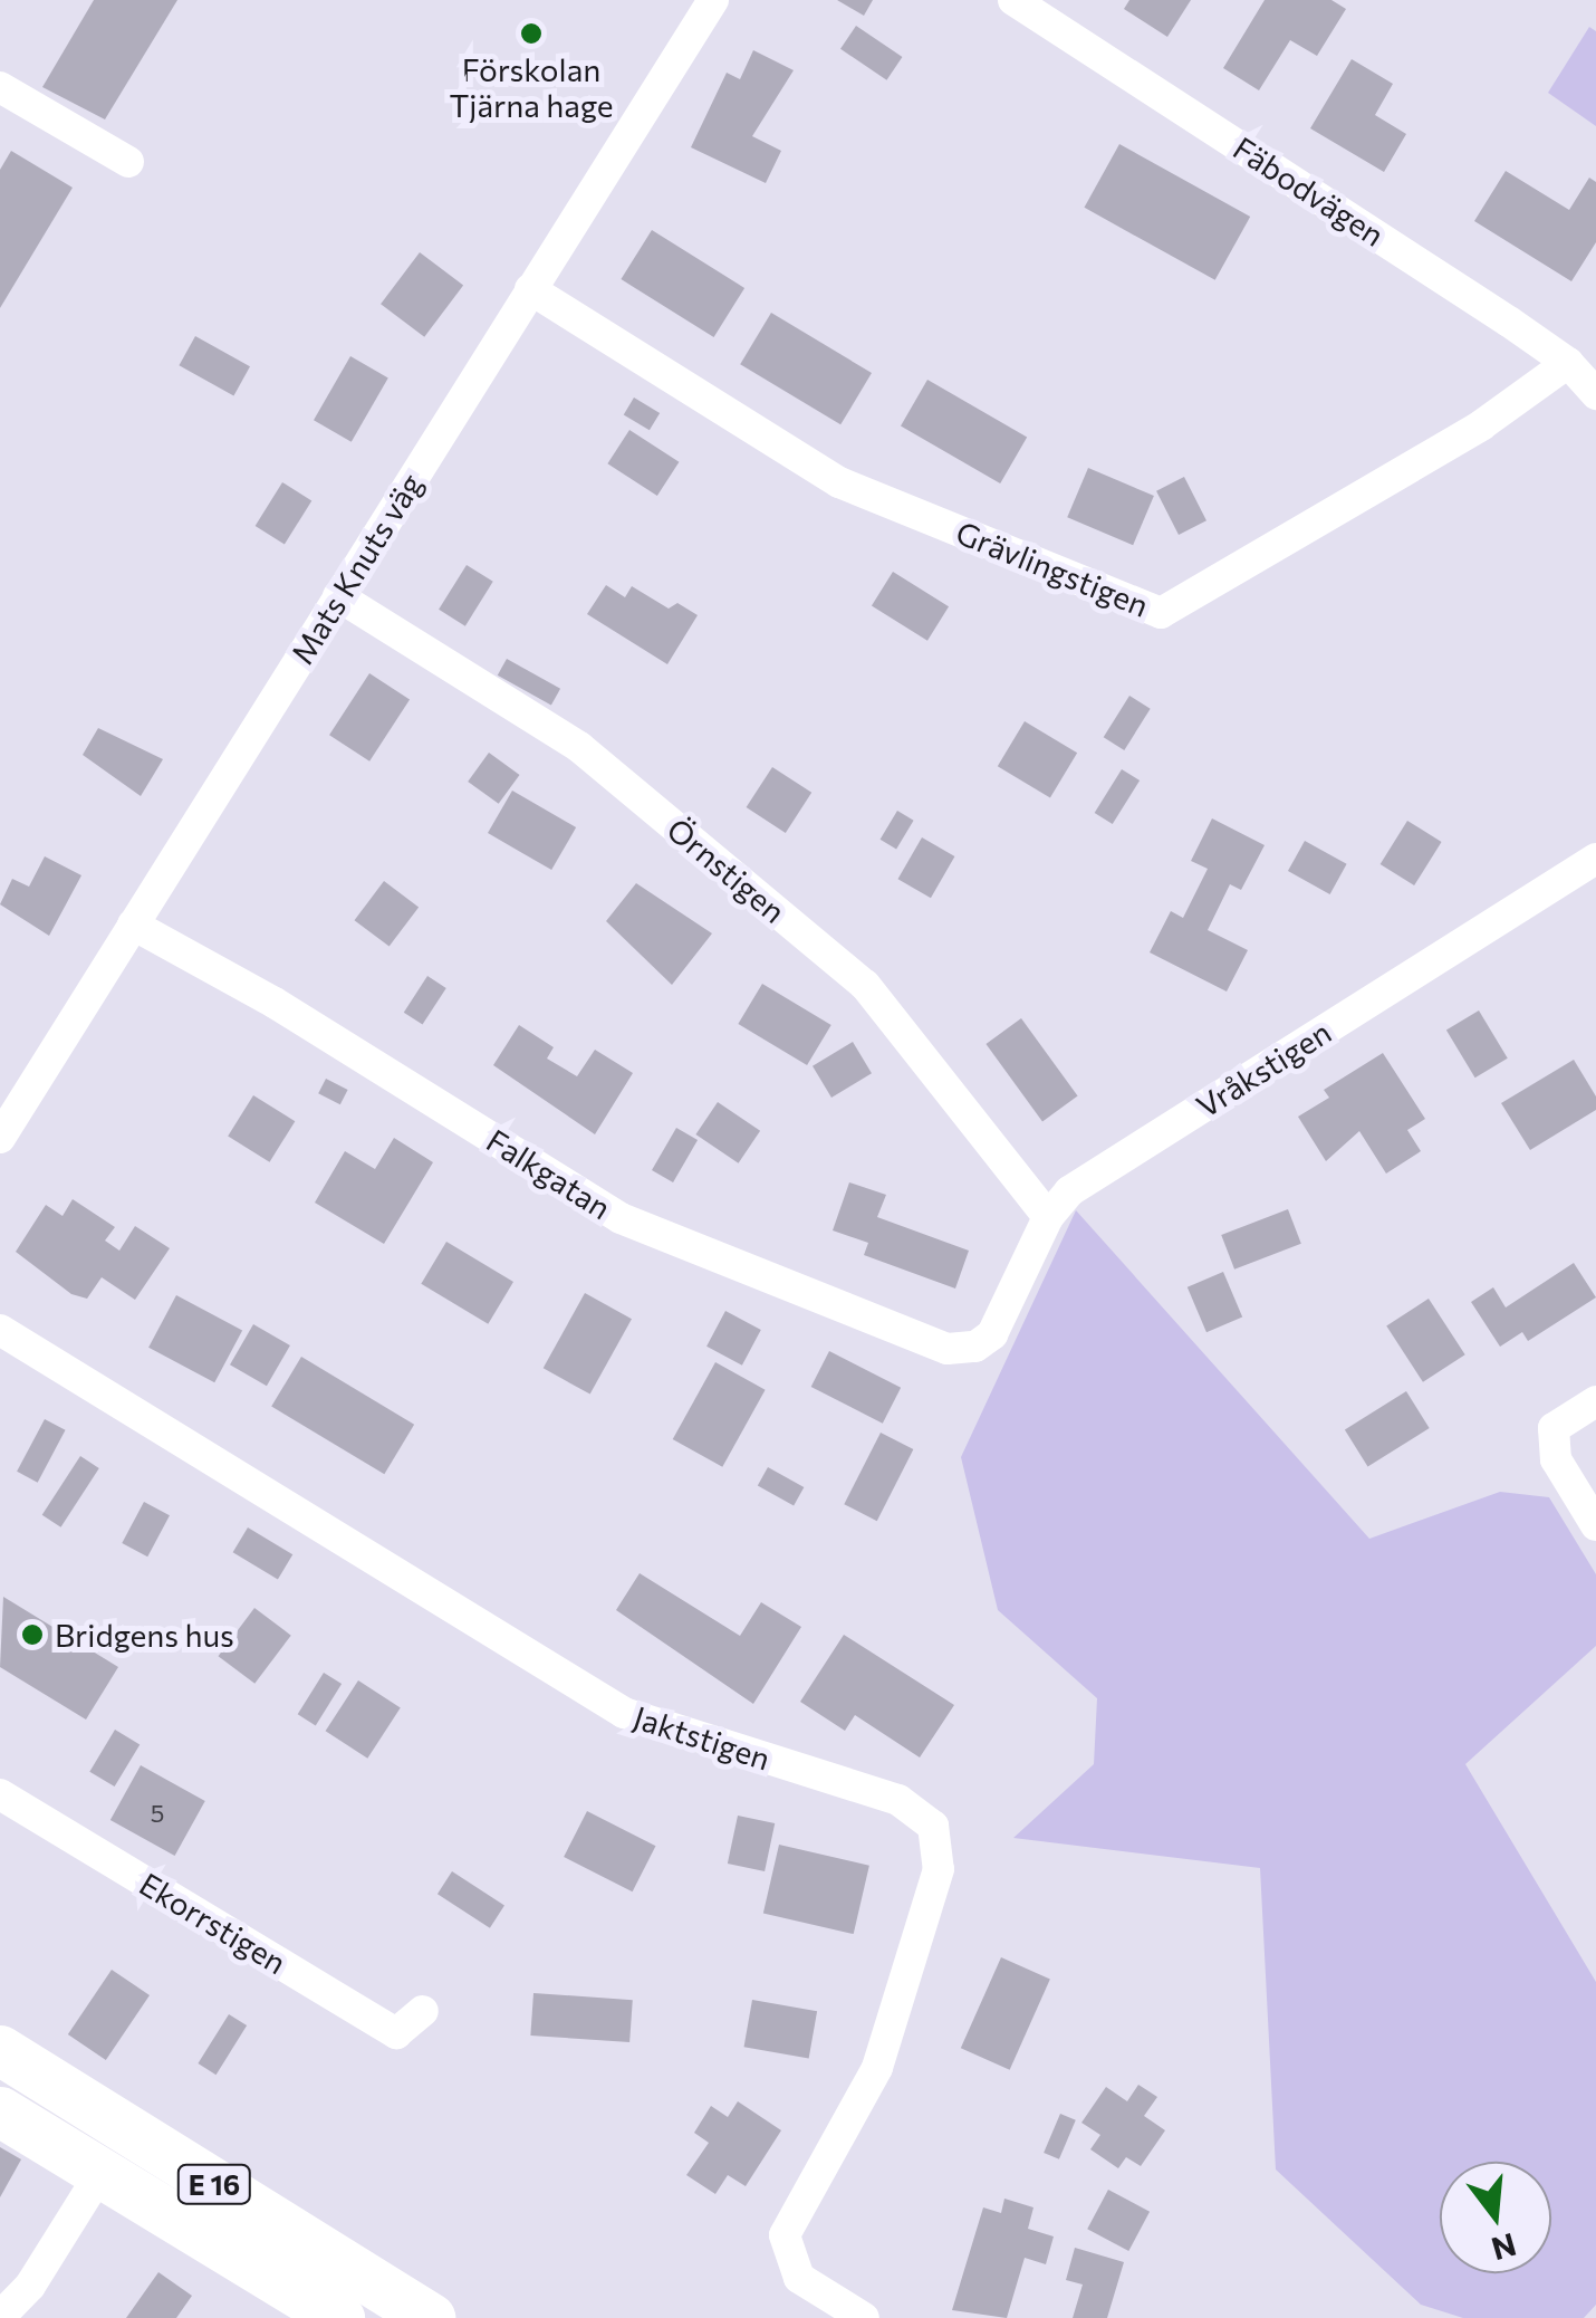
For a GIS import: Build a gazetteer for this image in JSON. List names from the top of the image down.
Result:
{
  "streets": {
    "highway": ["E 16"],
    "street": [
      "Fäbodvägen",
      "Mats Knuts väg",
      "Grävlingstigen",
      "Örnstigen",
      "Vråkstigen",
      "Falkgatan",
      "Jaktstigen",
      "Ekorrstigen"
    ]
  },
  "crossings": [
    ["Fäbodvägen", "Grävlingstigen"],
    ["Mats Knuts väg", "Grävlingstigen"],
    ["Mats Knuts väg", "Örnstigen"],
    ["Mats Knuts väg", "Falkgatan"],
    ["Örnstigen", "Vråkstigen"],
    ["Vråkstigen", "Falkgatan"]
  ],
  "places": ["Förskolan Tjärna hage", "Bridgens hus"],
  "house_numbers": ["5"],
  "north": "bottom"
}
